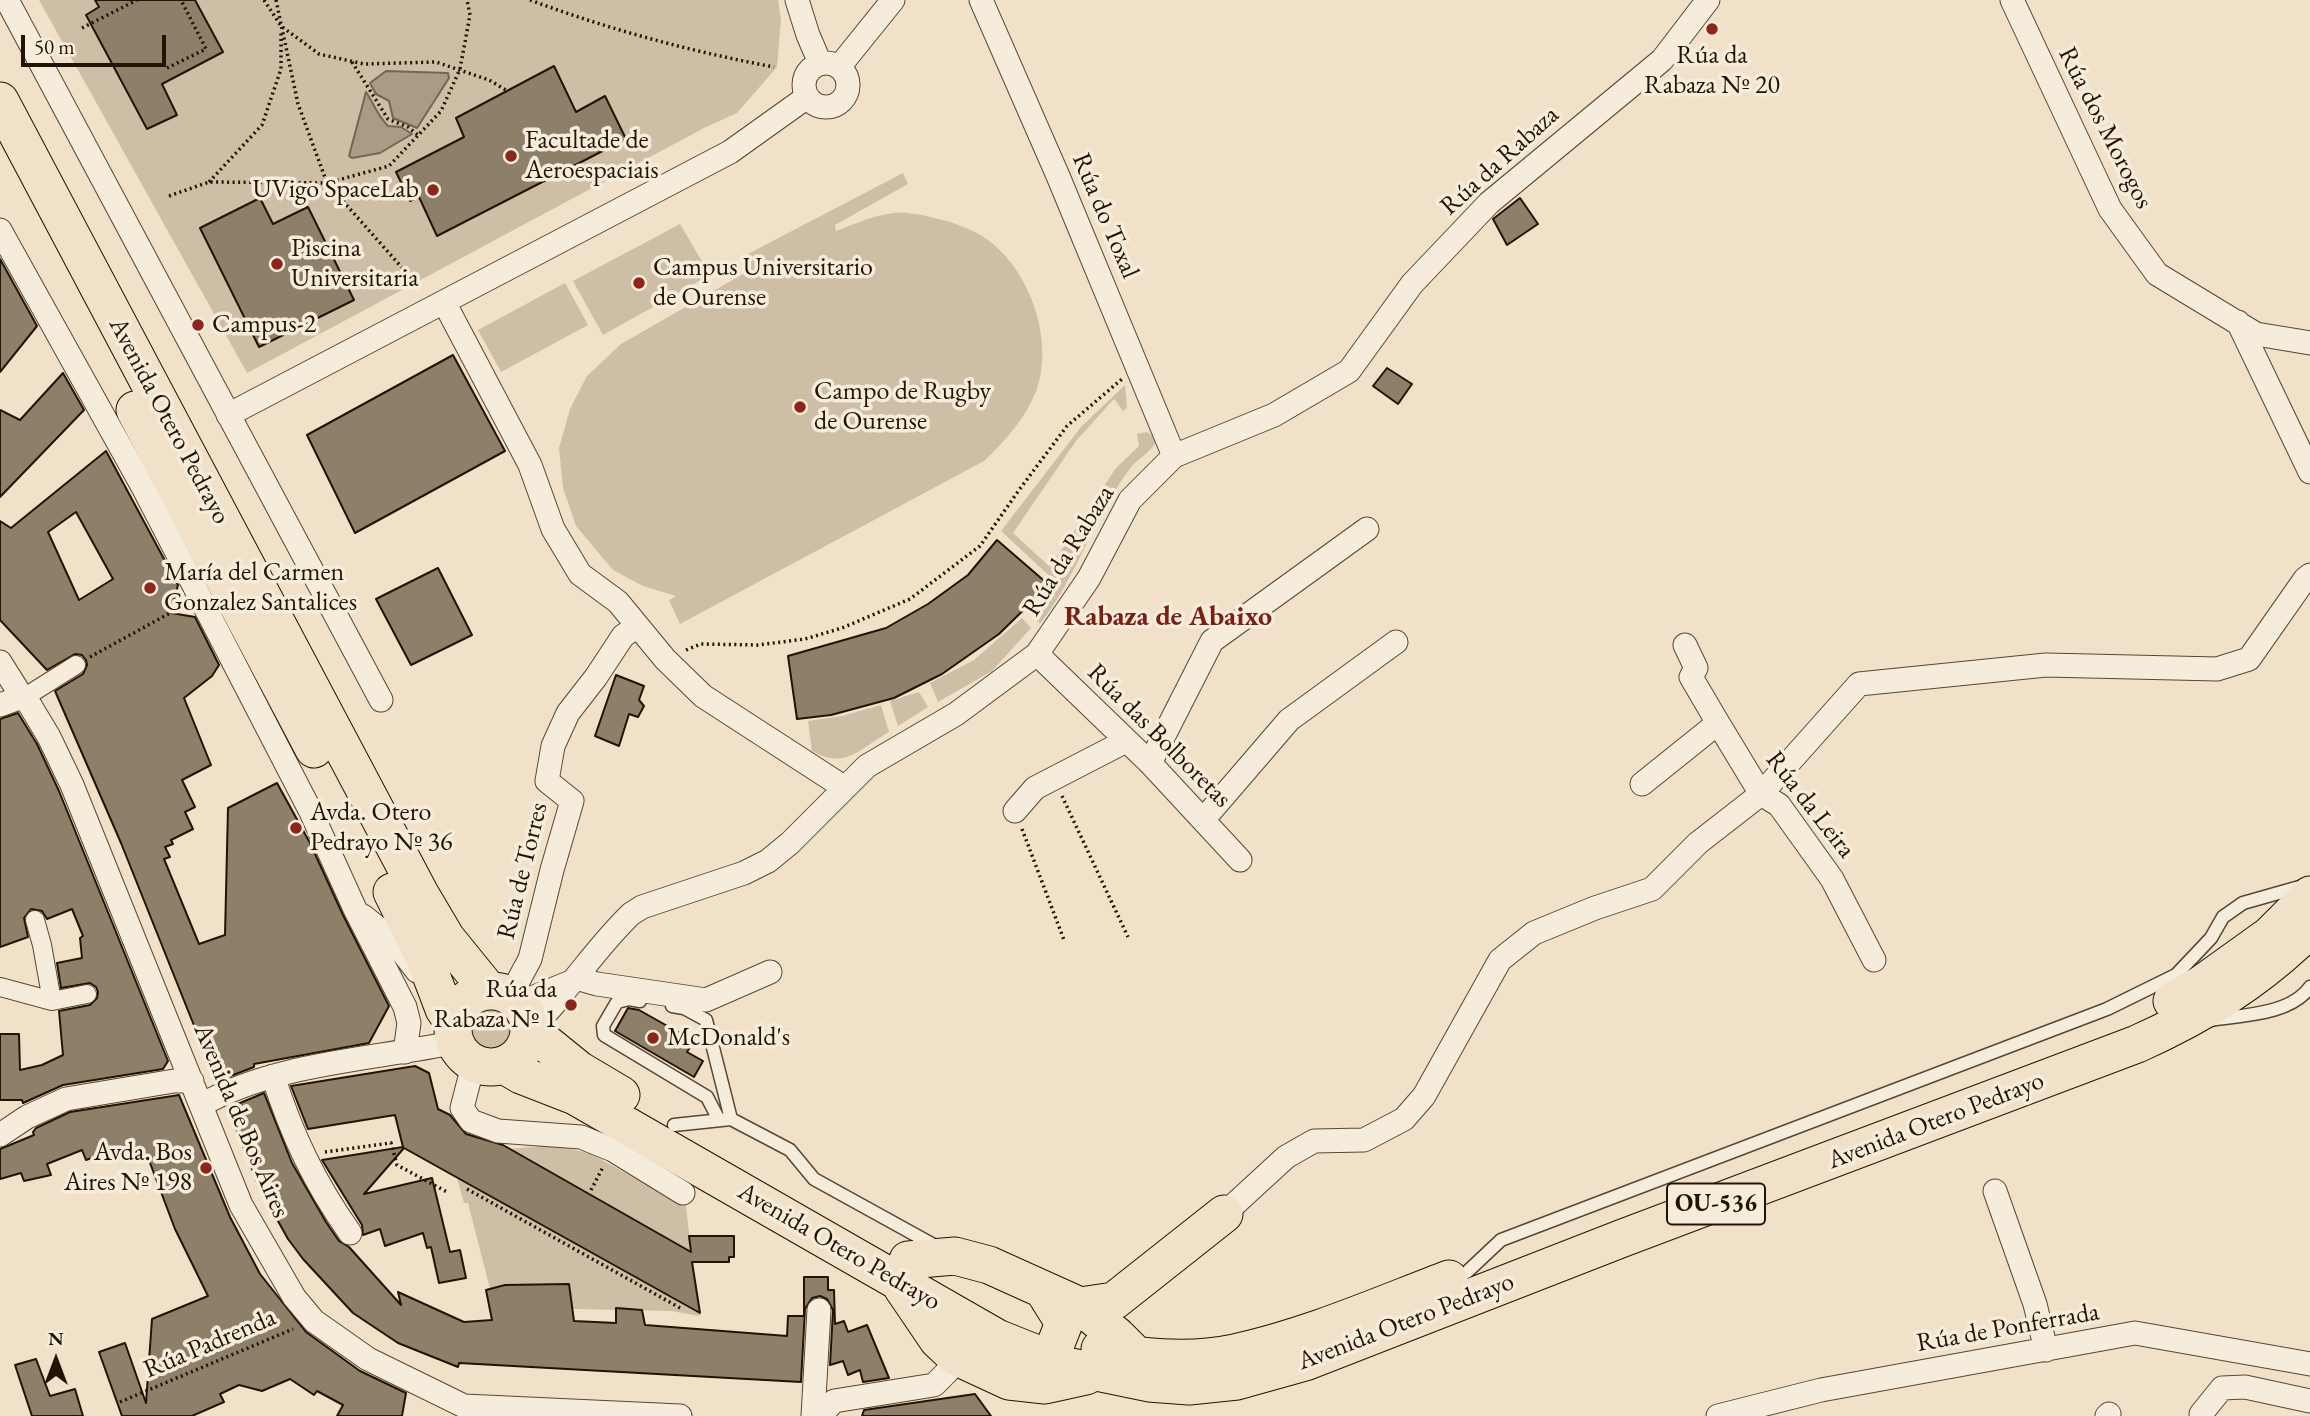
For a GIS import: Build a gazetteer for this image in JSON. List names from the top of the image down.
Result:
{
  "streets": {
    "main road": ["Avenida Otero Pedrayo", "OU-536"],
    "street": [
      "Rúa dos Morogos",
      "Rúa da Rabaza",
      "Rúa do Toxal",
      "Rúa das Bolboretas",
      "Rúa da Leira",
      "Rúa de Torres",
      "Avenida de Bos Aires",
      "Rúa de Ponferrada"
    ],
    "path": ["Rúa Padrenda"]
  },
  "crossings": [
    ["Rúa da Rabaza", "Rúa do Toxal"],
    ["Rúa da Rabaza", "Rúa das Bolboretas"],
    ["Avenida Otero Pedrayo", "Rúa de Torres"],
    ["Avenida de Bos Aires", "Rúa Padrenda"]
  ],
  "districts": ["Rabaza de Abaixo"],
  "places": [
    "Rúa da Rabaza Nº 20",
    "Facultade de Aeroespaciais",
    "UVigo SpaceLab",
    "Piscina Universitaria",
    "Campus Universitario de Ourense",
    "Campus-2",
    "Campo de Rugby de Ourense",
    "María del Carmen Gonzalez Santalices",
    "Avda. Otero Pedrayo Nº 36",
    "Rúa da Rabaza Nº 1",
    "McDonald's",
    "Avda. Bos Aires Nº 198"
  ],
  "scale_bar": "50 m",
  "north": "top"
}
